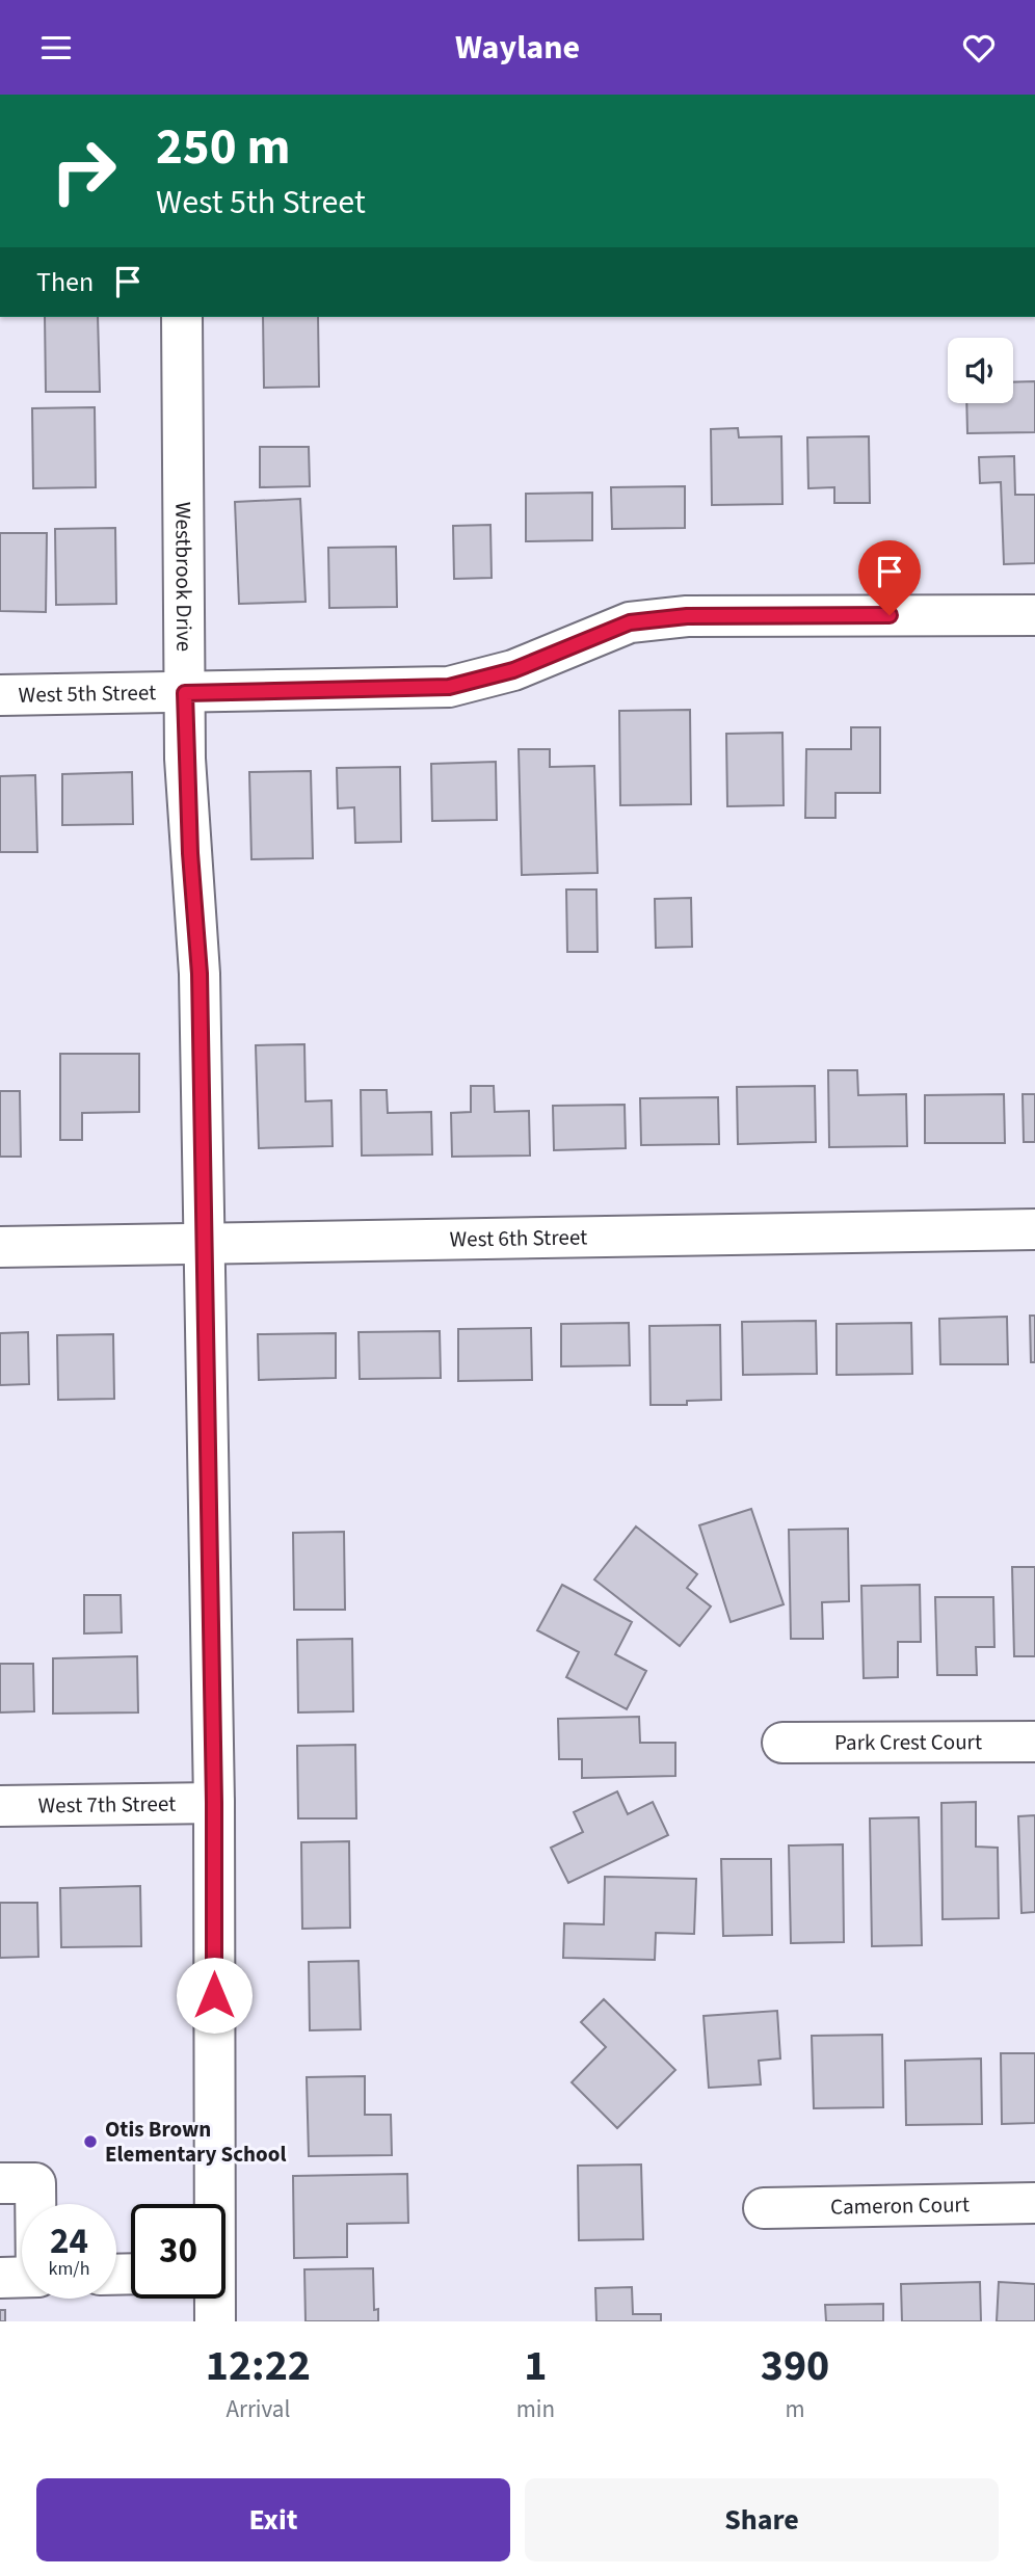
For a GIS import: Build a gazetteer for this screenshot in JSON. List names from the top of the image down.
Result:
{
  "streets": {
    "street": [
      "Westbrook Drive",
      "West 5th Street",
      "West 6th Street",
      "Park Crest Court",
      "West 7th Street",
      "Cameron Court"
    ]
  },
  "crossings": [
    ["Westbrook Drive", "West 5th Street"],
    ["Westbrook Drive", "West 6th Street"],
    ["Westbrook Drive", "West 7th Street"]
  ],
  "places": ["Otis Brown Elementary School"],
  "page": {
    "header": "Waylane",
    "turn": ["250 m", "West 5th Street"],
    "then": "Then",
    "speed": "24 km/h",
    "limit": "30",
    "eta": [
      "12:22",
      "Arrival",
      "1",
      "min",
      "390",
      "m"
    ],
    "buttons": ["Exit", "Share"]
  }
}
